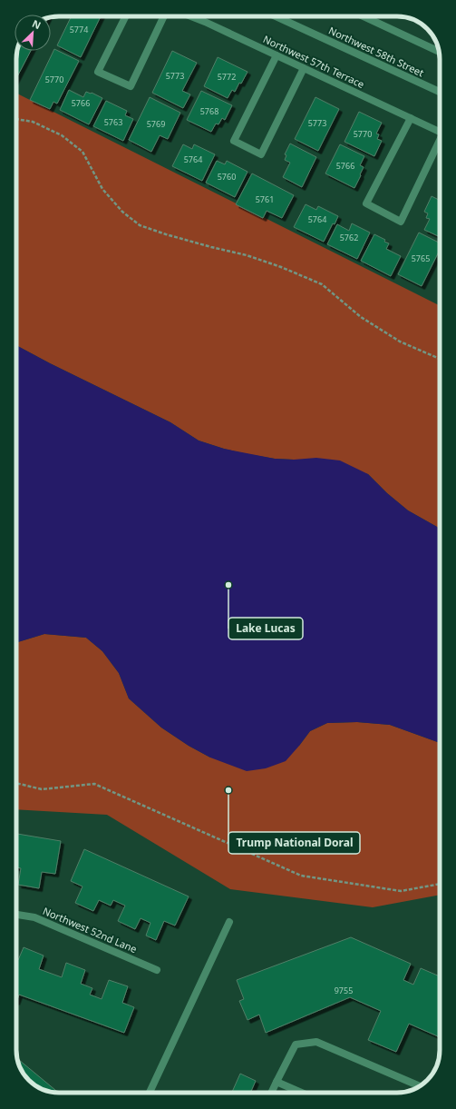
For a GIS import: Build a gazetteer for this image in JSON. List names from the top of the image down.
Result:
{
  "streets": {
    "street": ["Northwest 58th Street", "Northwest 57th Terrace", "Northwest 52nd Lane"]
  },
  "places": ["Lake Lucas", "Trump National Doral"],
  "house_numbers": [
    "5774",
    "5773",
    "5772",
    "5770",
    "5766",
    "5768",
    "5763",
    "5773",
    "5769",
    "5770",
    "5764",
    "5766",
    "5760",
    "5761",
    "5764",
    "5762",
    "5765",
    "9755"
  ],
  "north": "top right"
}
